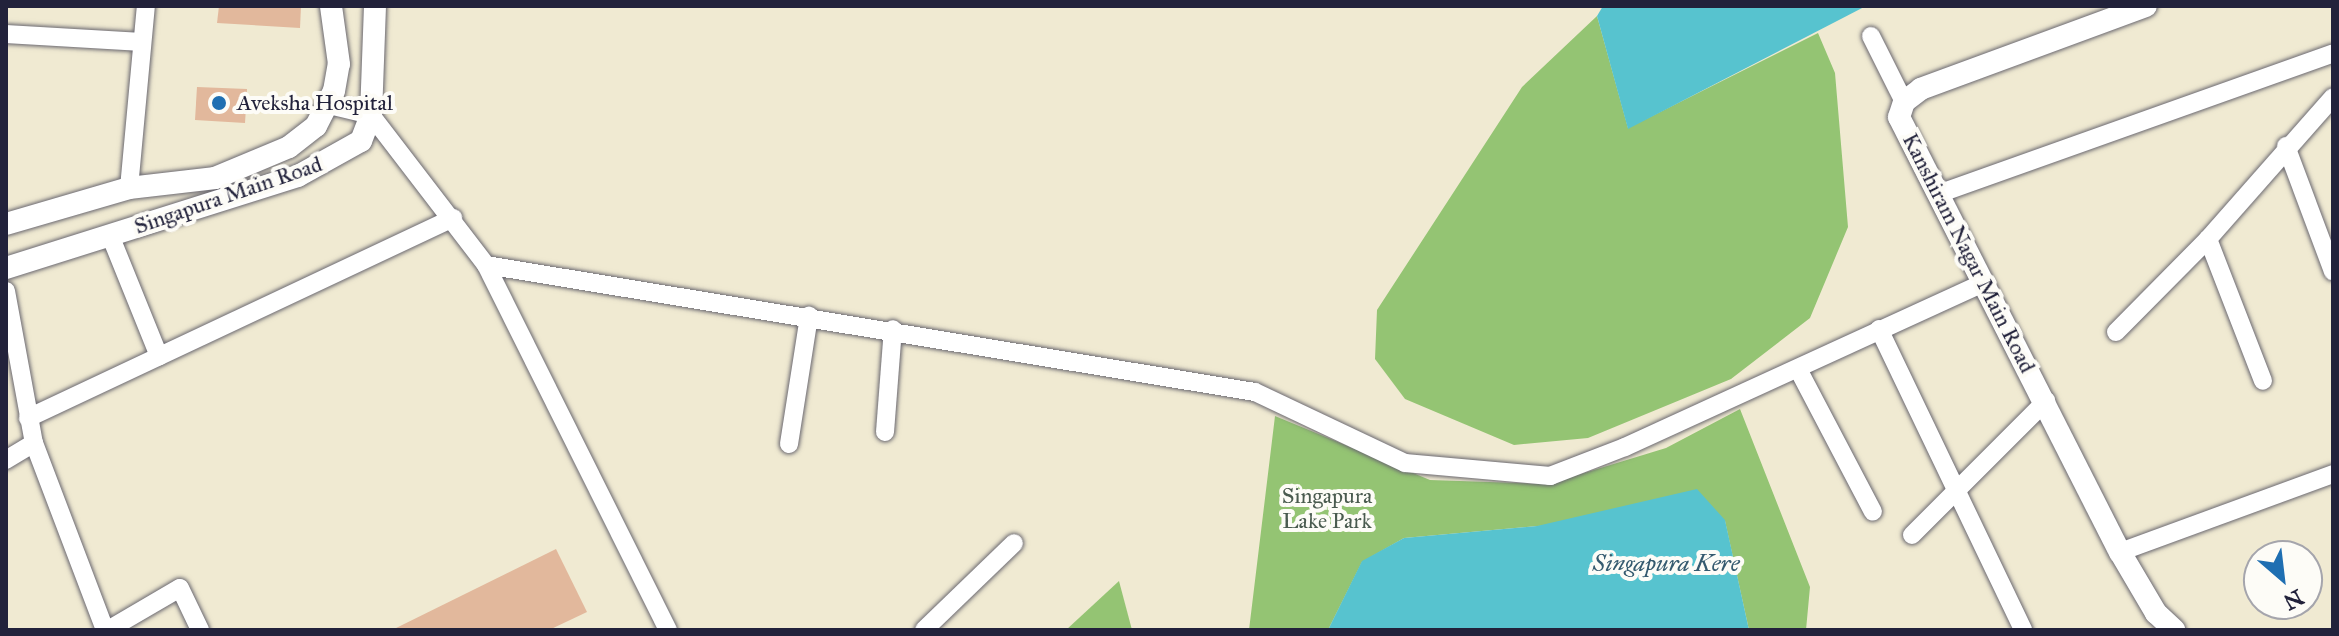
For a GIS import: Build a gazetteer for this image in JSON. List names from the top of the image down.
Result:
{
  "streets": {
    "street": ["Singapura Main Road", "Kanshiram Nagar Main Road"]
  },
  "water": ["Singapura Kere"],
  "parks": ["Singapura Lake Park"],
  "places": ["Aveksha Hospital"],
  "north": "bottom right"
}
